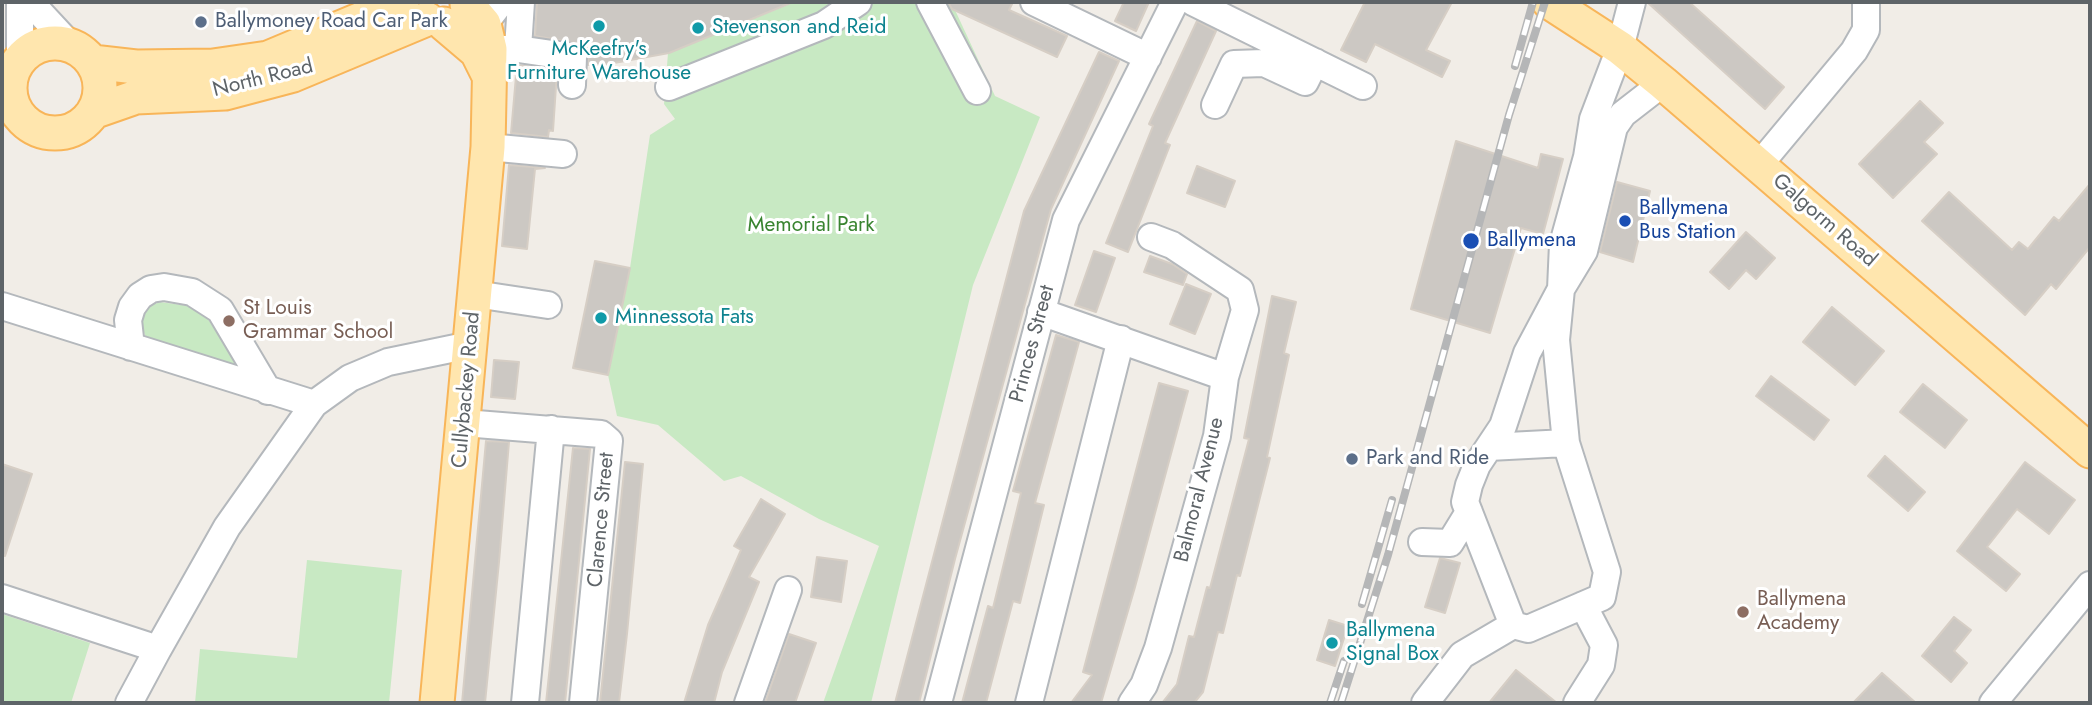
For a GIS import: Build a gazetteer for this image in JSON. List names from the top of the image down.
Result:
{
  "streets": {
    "main road": ["North Road", "Galgorm Road", "Cullybackey Road"],
    "street": ["Princes Street", "Balmoral Avenue", "Clarence Street"]
  },
  "crossings": [
    ["North Road", "Cullybackey Road"],
    ["Cullybackey Road", "Clarence Street"]
  ],
  "parks": ["Memorial Park"],
  "places": [
    "Ballymoney Road Car Park",
    "McKeefry's Furniture Warehouse",
    "Stevenson and Reid",
    "Ballymena Bus Station",
    "Ballymena",
    "Minnessota Fats",
    "St Louis Grammar School",
    "Park and Ride",
    "Ballymena Academy",
    "Ballymena Signal Box"
  ]
}
